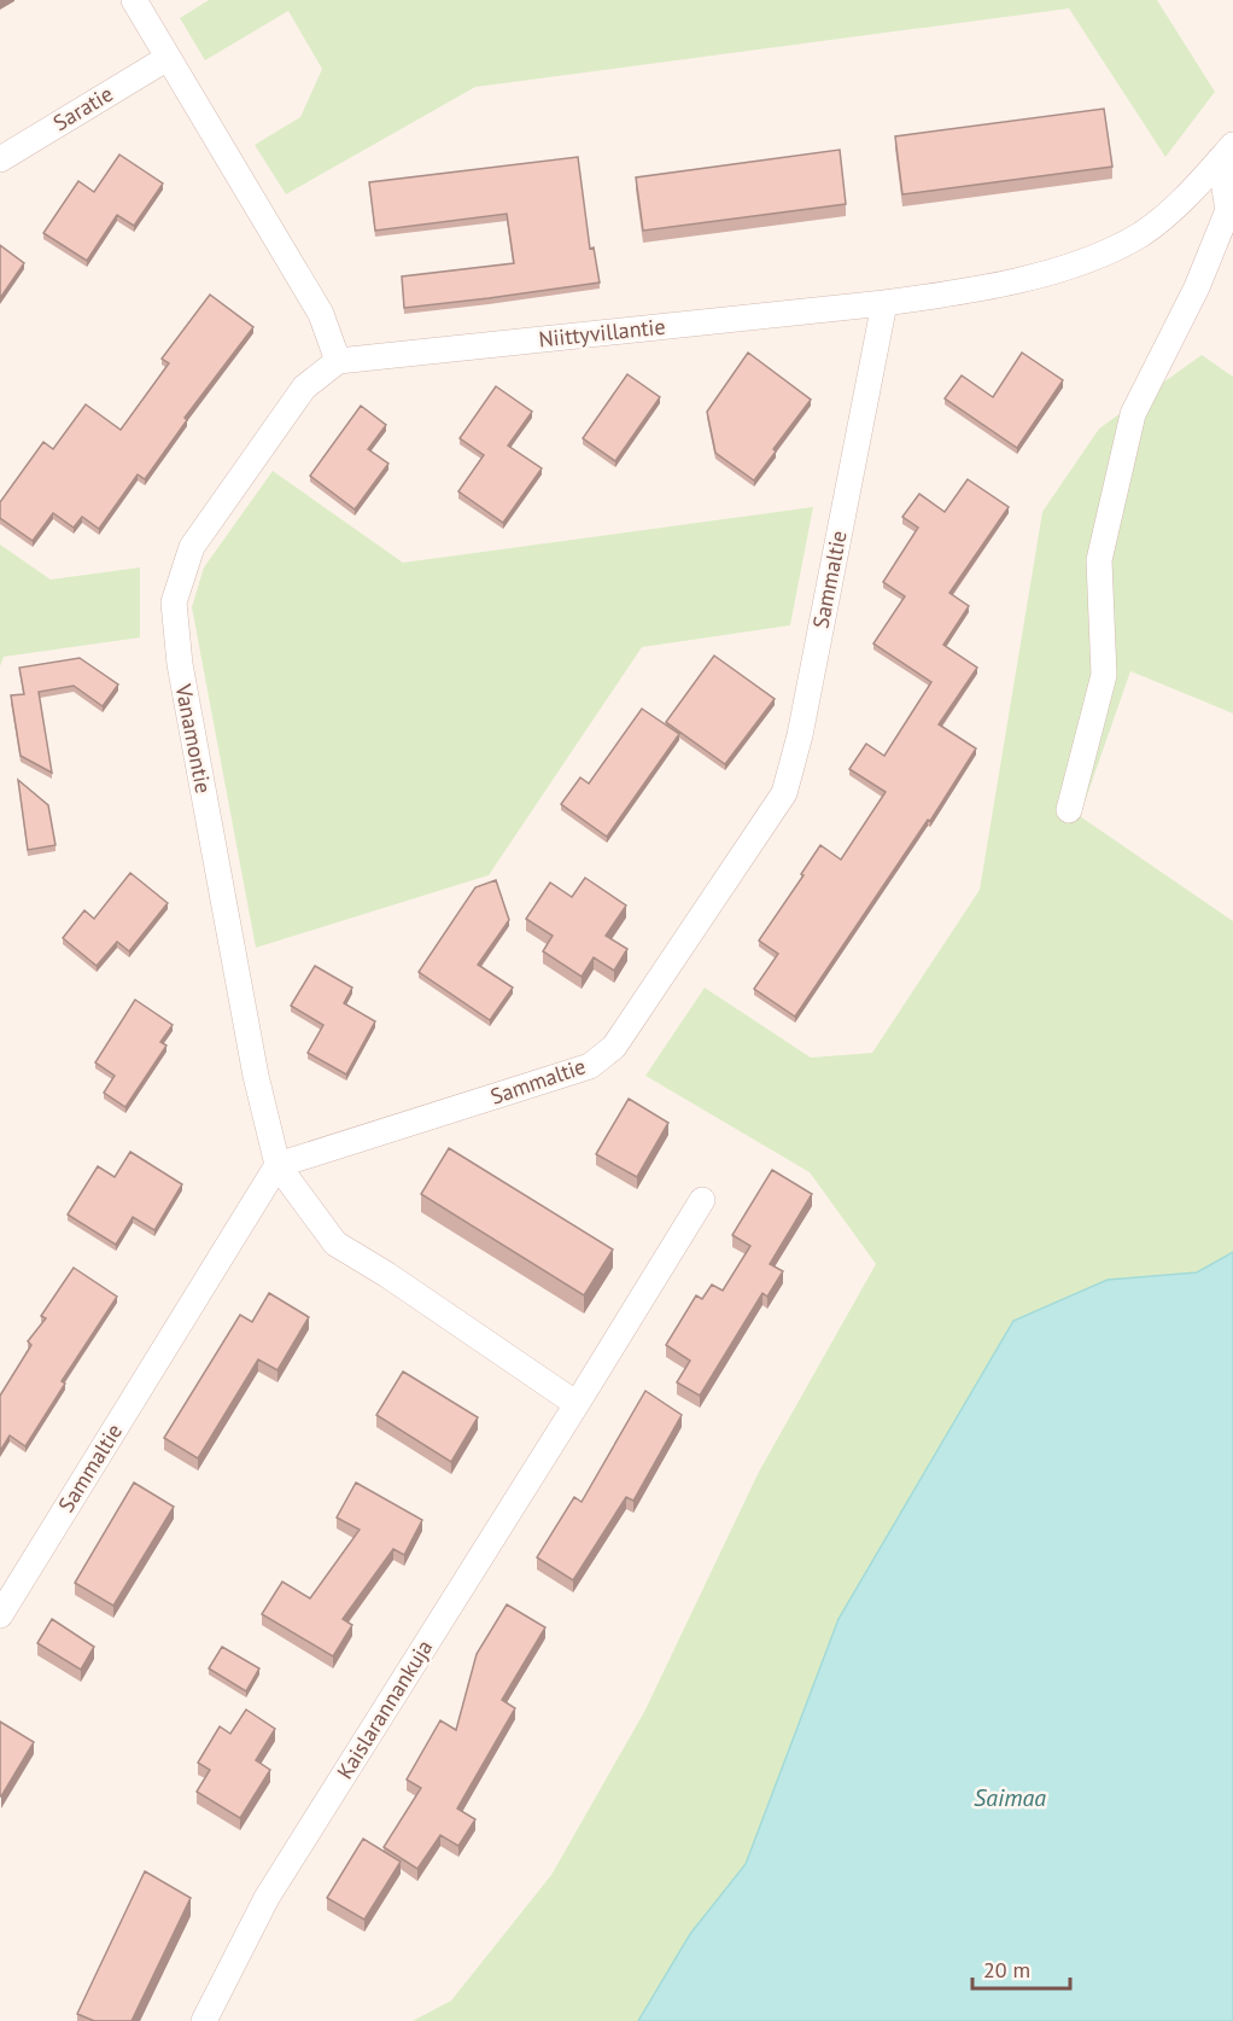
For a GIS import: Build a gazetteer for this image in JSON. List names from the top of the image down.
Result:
{
  "streets": {
    "street": [
      "Saratie",
      "Niittyvillantie",
      "Sammaltie",
      "Vanamontie",
      "Kaislarannankuja"
    ]
  },
  "crossings": [
    ["Niittyvillantie", "Sammaltie"],
    ["Niittyvillantie", "Vanamontie"],
    ["Sammaltie", "Vanamontie"]
  ],
  "water": ["Saimaa"],
  "scale_bar": "20 m"
}
